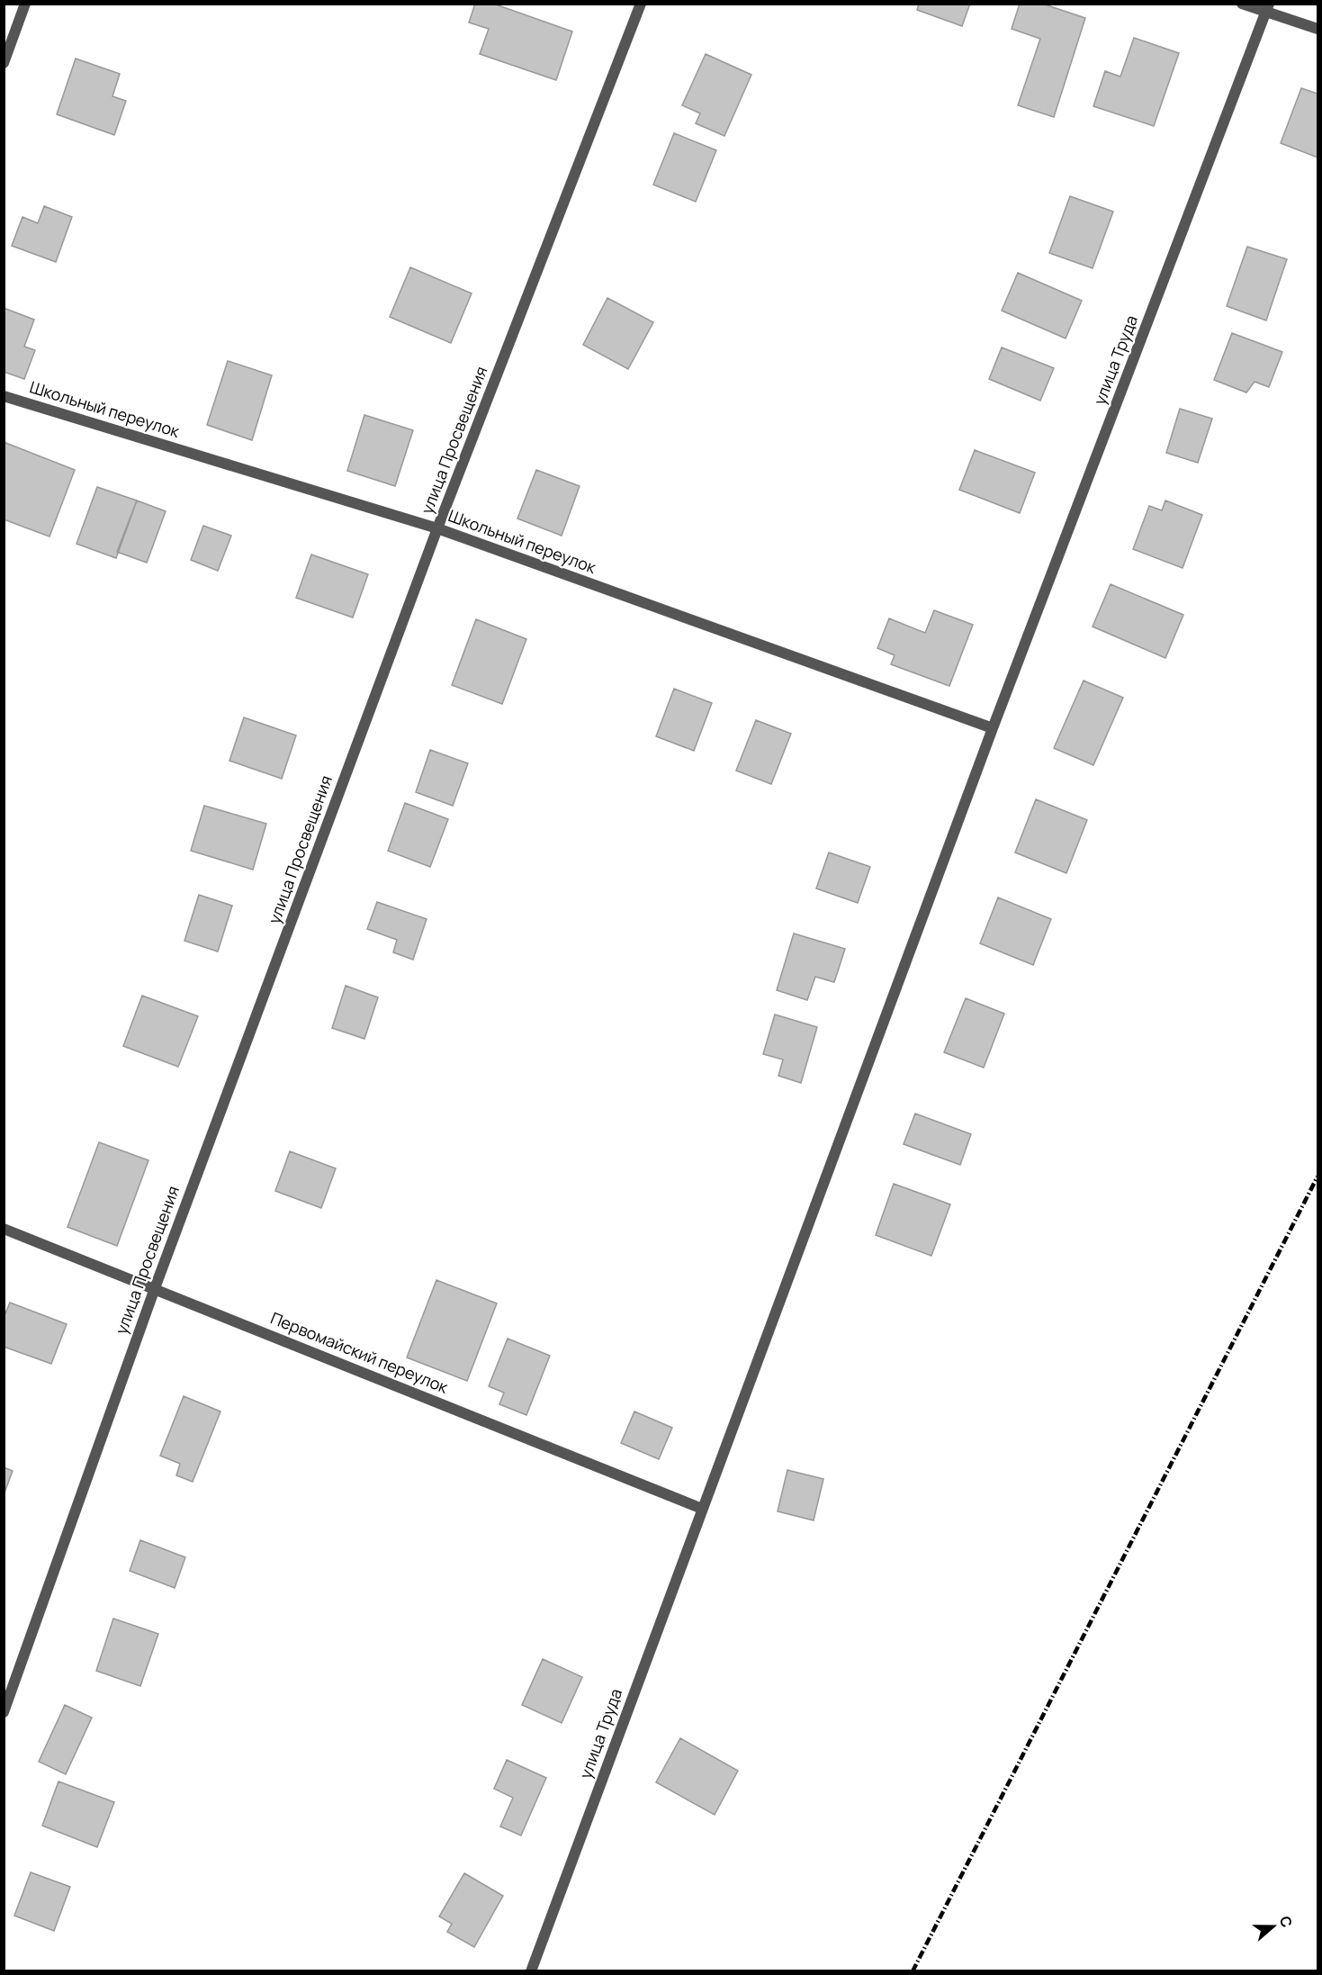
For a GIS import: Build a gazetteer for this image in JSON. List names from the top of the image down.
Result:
{
  "streets": {
    "street": [
      "улица Труда",
      "Школьный переулок",
      "улица Просвещения",
      "Первомайский переулок"
    ]
  },
  "crossings": [
    ["улица Труда", "Школьный переулок"],
    ["улица Труда", "Первомайский переулок"],
    ["Школьный переулок", "улица Просвещения"],
    ["улица Просвещения", "Первомайский переулок"]
  ],
  "north": "right"
}
